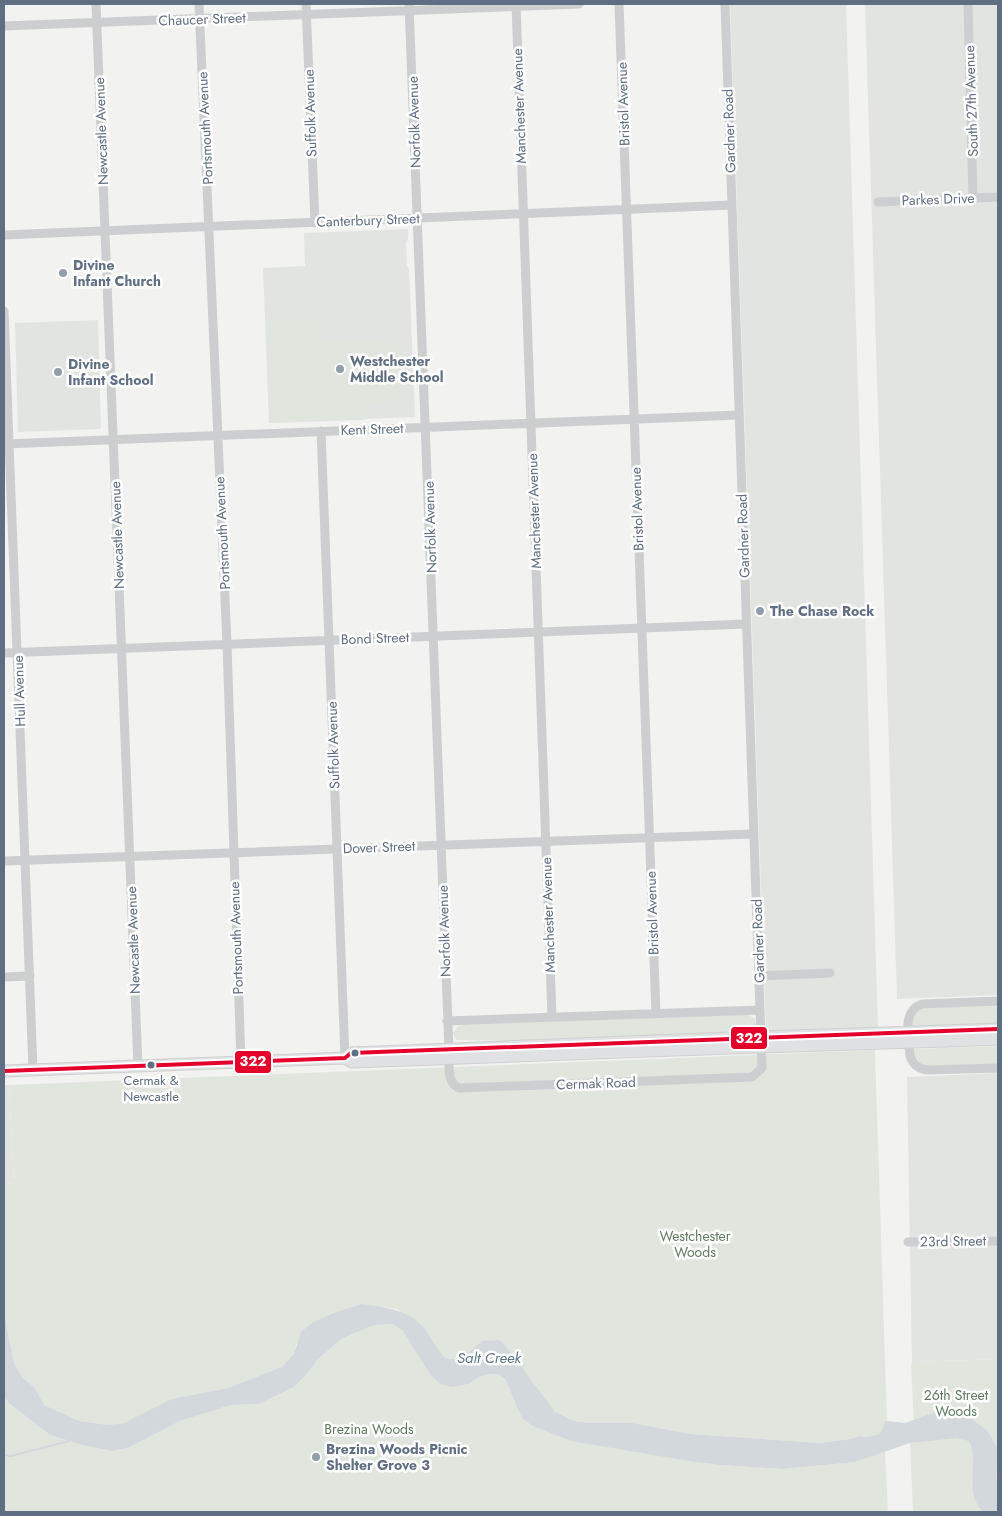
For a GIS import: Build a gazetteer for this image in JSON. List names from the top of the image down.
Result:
{
  "streets": {
    "street": [
      "Chaucer Street",
      "South 27th Avenue",
      "Bristol Avenue",
      "Manchester Avenue",
      "Suffolk Avenue",
      "Norfolk Avenue",
      "Portsmouth Avenue",
      "Newcastle Avenue",
      "Gardner Road",
      "Parkes Drive",
      "Canterbury Street",
      "Kent Street",
      "Bond Street",
      "Hull Avenue",
      "Dover Street",
      "Cermak Road",
      "23rd Street"
    ]
  },
  "crossings": [
    ["Chaucer Street", "Manchester Avenue"],
    ["Chaucer Street", "Suffolk Avenue"],
    ["Chaucer Street", "Norfolk Avenue"],
    ["Chaucer Street", "Portsmouth Avenue"],
    ["Chaucer Street", "Newcastle Avenue"],
    ["South 27th Avenue", "Parkes Drive"],
    ["Bristol Avenue", "Canterbury Street"],
    ["Bristol Avenue", "Kent Street"],
    ["Bristol Avenue", "Bond Street"],
    ["Bristol Avenue", "Dover Street"],
    ["Manchester Avenue", "Canterbury Street"],
    ["Manchester Avenue", "Kent Street"],
    ["Manchester Avenue", "Bond Street"],
    ["Manchester Avenue", "Dover Street"],
    ["Suffolk Avenue", "Canterbury Street"],
    ["Suffolk Avenue", "Kent Street"],
    ["Suffolk Avenue", "Bond Street"],
    ["Suffolk Avenue", "Dover Street"],
    ["Norfolk Avenue", "Canterbury Street"],
    ["Norfolk Avenue", "Kent Street"],
    ["Norfolk Avenue", "Bond Street"],
    ["Norfolk Avenue", "Dover Street"],
    ["Norfolk Avenue", "Cermak Road"],
    ["Portsmouth Avenue", "Canterbury Street"],
    ["Portsmouth Avenue", "Kent Street"],
    ["Portsmouth Avenue", "Bond Street"],
    ["Portsmouth Avenue", "Dover Street"],
    ["Newcastle Avenue", "Canterbury Street"],
    ["Newcastle Avenue", "Kent Street"],
    ["Newcastle Avenue", "Bond Street"],
    ["Newcastle Avenue", "Dover Street"],
    ["Gardner Road", "Canterbury Street"],
    ["Gardner Road", "Kent Street"],
    ["Gardner Road", "Bond Street"],
    ["Gardner Road", "Dover Street"],
    ["Gardner Road", "Cermak Road"],
    ["Kent Street", "Hull Avenue"],
    ["Bond Street", "Hull Avenue"],
    ["Hull Avenue", "Dover Street"]
  ],
  "water": ["Salt Creek"],
  "parks": ["Westchester Woods", "26th Street Woods", "Brezina Woods"],
  "places": [
    "Divine Infant Church",
    "Westchester Middle School",
    "Divine Infant School",
    "The Chase Rock",
    "Cermak & Newcastle",
    "Brezina Woods Picnic Shelter Grove 3"
  ],
  "lines": ["transit line 322"]
}
